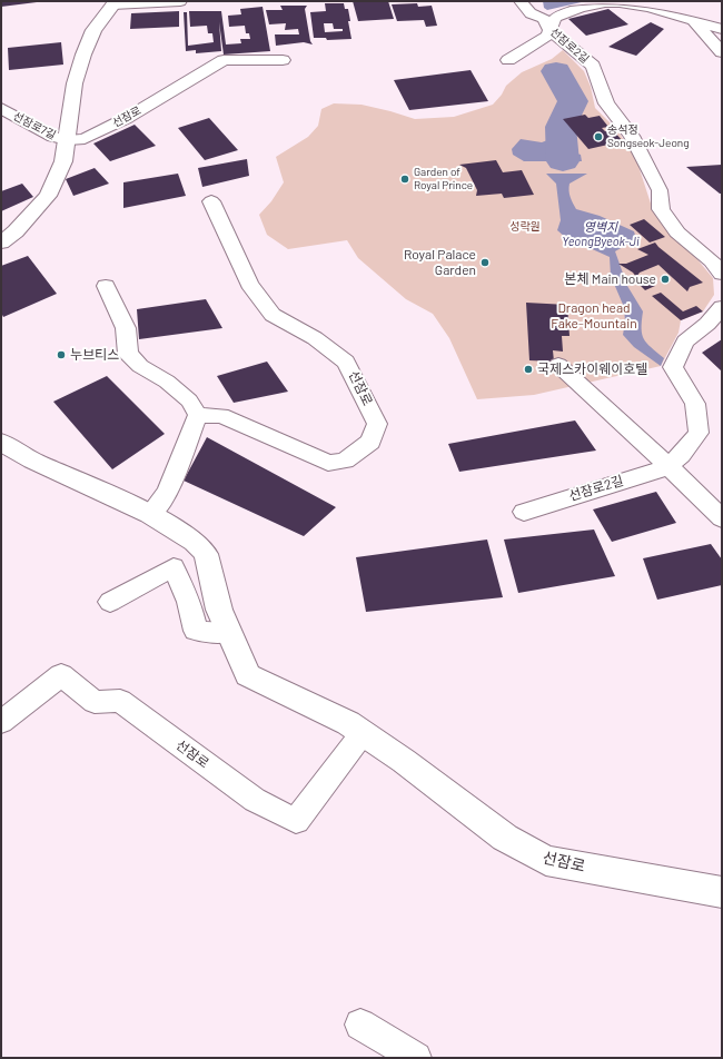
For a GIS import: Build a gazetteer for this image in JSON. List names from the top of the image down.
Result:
{
  "streets": {
    "street": ["선잠로2길", "선잠로", "선잠로7길"]
  },
  "crossings": [
    ["선잠로", "선잠로7길"]
  ],
  "water": ["영벽지 YeongByeok-Ji"],
  "parks": ["성락원", "Dragon head Fake-Mountain"],
  "places": [
    "송석정 Songseok-Jeong",
    "Garden of Royal Prince",
    "Royal Palace Garden",
    "본체 Main house",
    "누브티스",
    "국제스카이웨이호텔"
  ]
}
